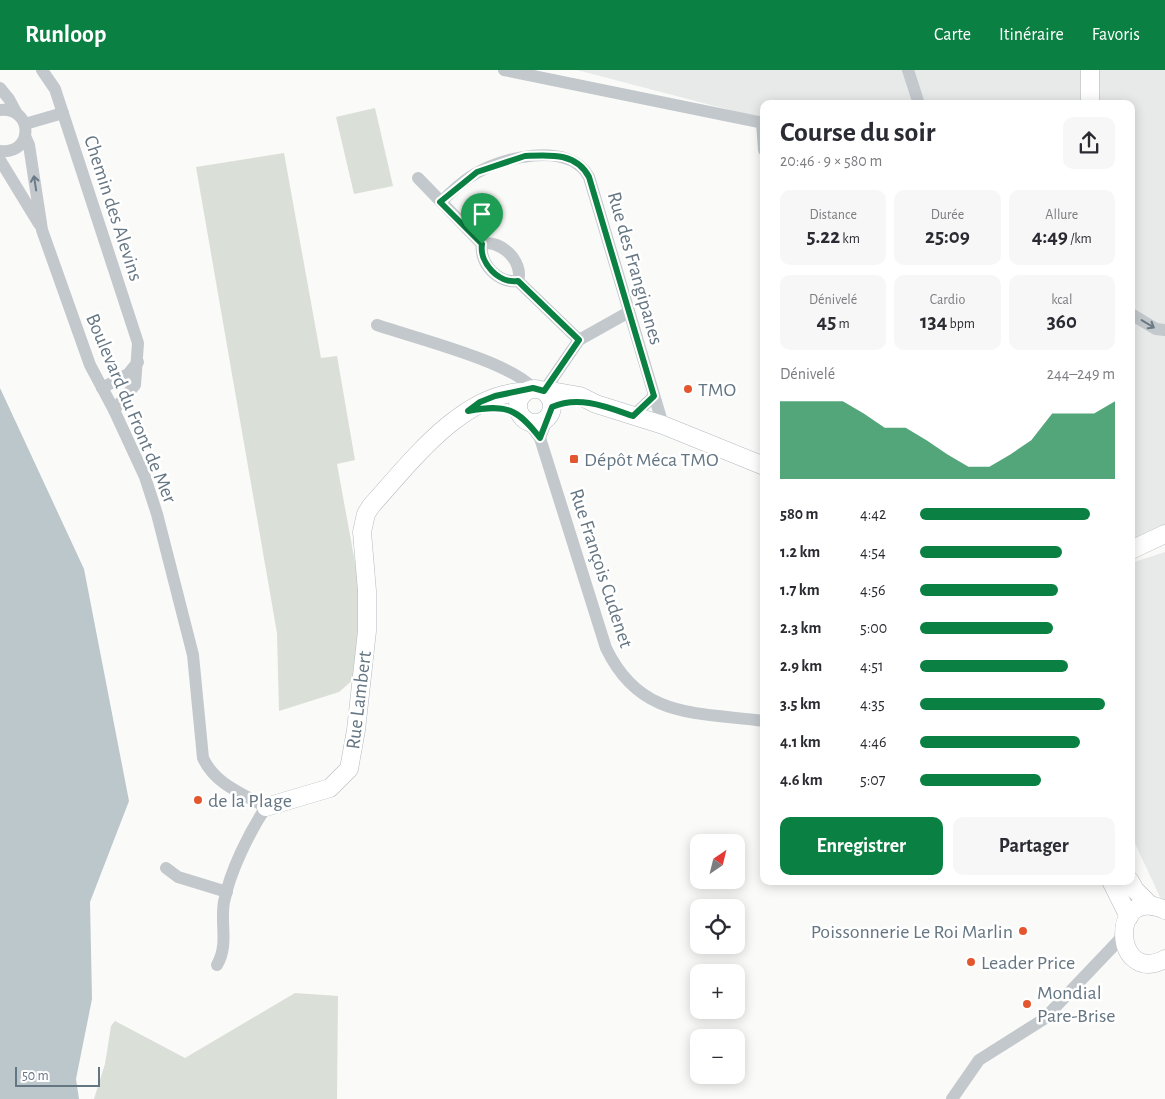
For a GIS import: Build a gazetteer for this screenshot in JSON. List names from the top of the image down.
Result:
{
  "streets": {
    "street": [
      "Chemin des Alevins",
      "Rue des Frangipanes",
      "Boulevard du Front de Mer",
      "Rue François Cudenet",
      "Rue Lambert"
    ]
  },
  "crossings": [
    ["Chemin des Alevins", "Boulevard du Front de Mer"],
    ["Rue des Frangipanes", "Rue Lambert"],
    ["Boulevard du Front de Mer", "Rue Lambert"]
  ],
  "places": {
    "other": [
      "TMO",
      "de la Plage",
      "Poissonnerie Le Roi Marlin",
      "Leader Price",
      "Mondial Pare-Brise"
    ],
    "transit": ["Dépôt Méca TMO"]
  },
  "scale_bar": "50 m",
  "north": "top right",
  "page": {
    "header": "Runloop",
    "nav": ["Carte", "Itinéraire", "Favoris"],
    "heading": ["Course du soir", "20:46 · 9 × 580 m"],
    "stats": [
      ["Distance", "5.22 km"],
      ["Durée", "25:09"],
      ["Allure", "4:49 /km"],
      ["Dénivelé", "45 m"],
      ["Cardio", "134 bpm"],
      ["kcal", "360"]
    ],
    "chart": ["Dénivelé", "244–249 m"],
    "list": [
      {
        "name": "580 m",
        "note": "4:42"
      },
      {
        "name": "1.2 km",
        "note": "4:54"
      },
      {
        "name": "1.7 km",
        "note": "4:56"
      },
      {
        "name": "2.3 km",
        "note": "5:00"
      },
      {
        "name": "2.9 km",
        "note": "4:51"
      },
      {
        "name": "3.5 km",
        "note": "4:35"
      },
      {
        "name": "4.1 km",
        "note": "4:46"
      },
      {
        "name": "4.6 km",
        "note": "5:07"
      }
    ],
    "buttons": ["Enregistrer", "Partager"],
    "map_buttons": ["+", "−"],
    "scale": "50 m"
  }
}
